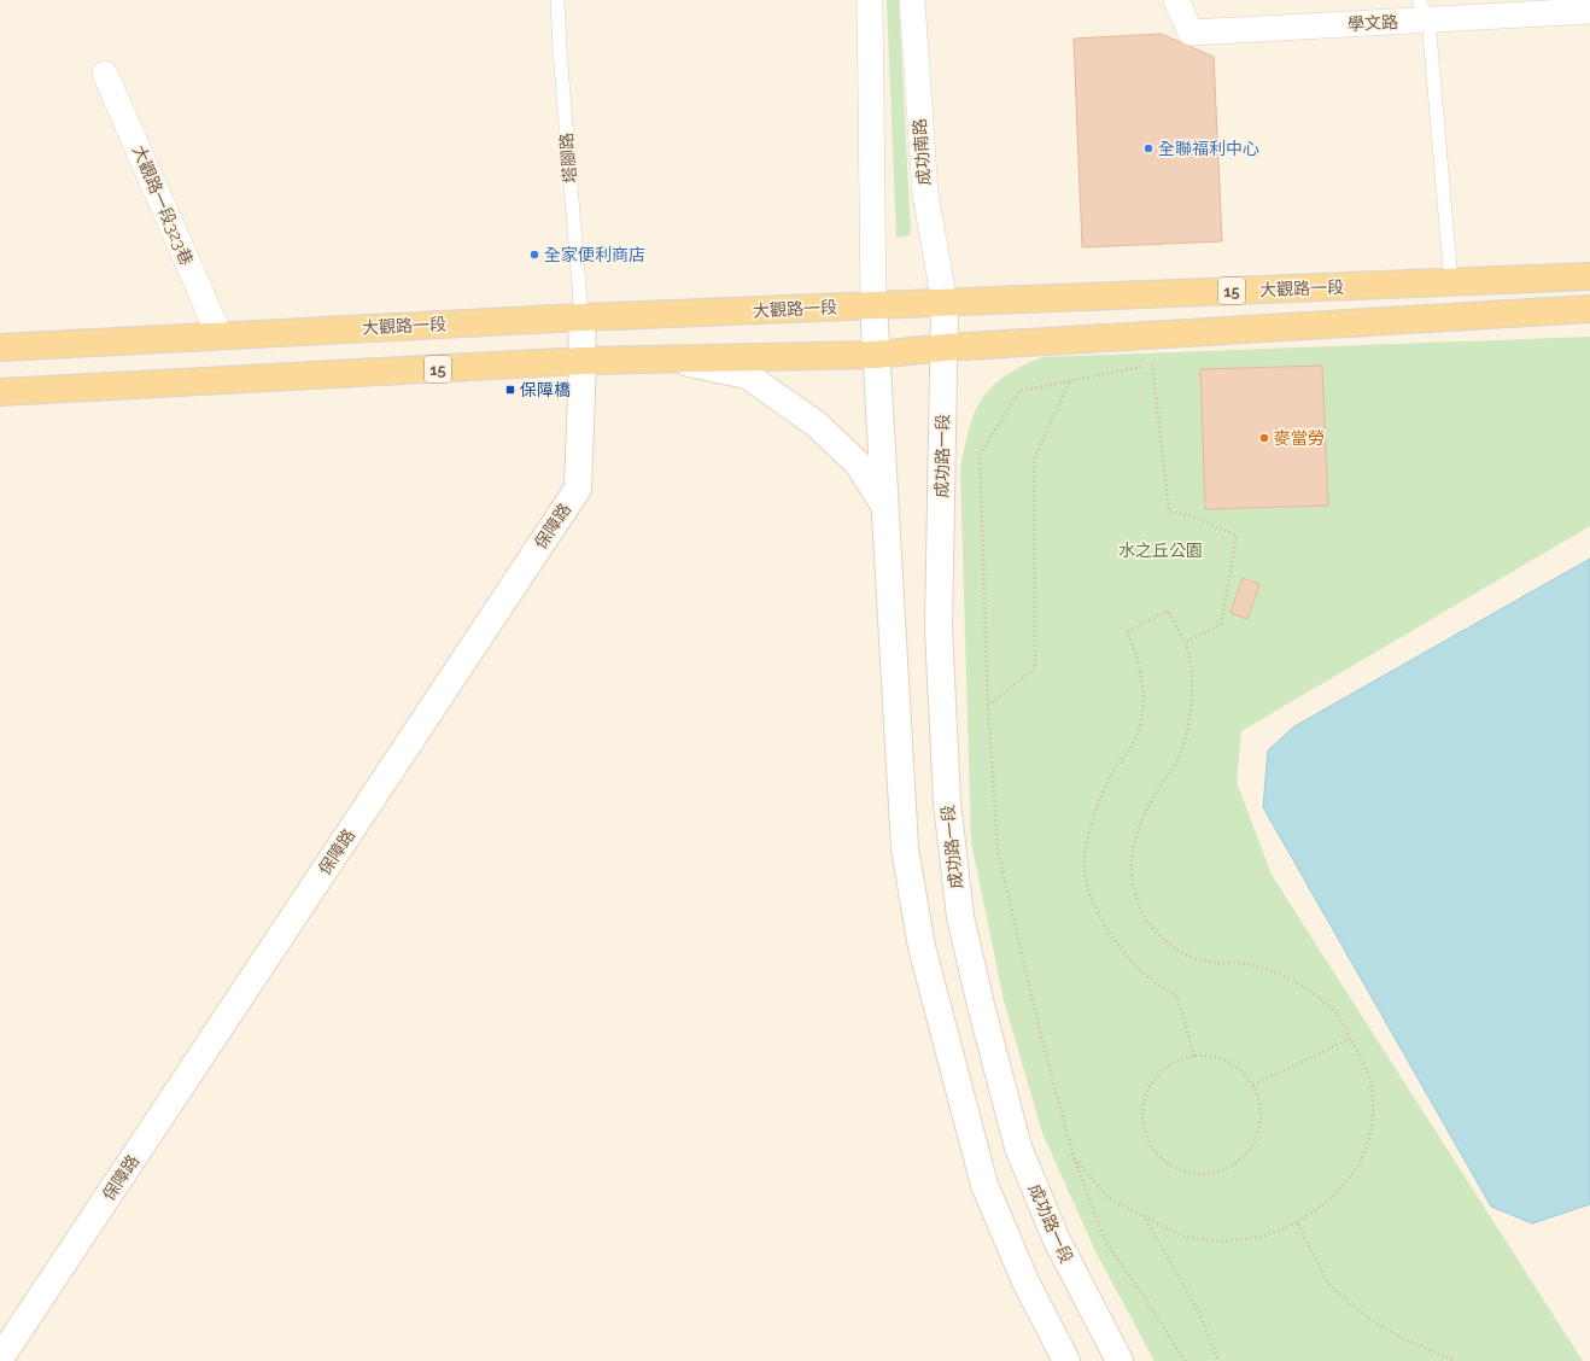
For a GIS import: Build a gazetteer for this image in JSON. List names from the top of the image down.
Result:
{
  "streets": {
    "main road": ["大觀路一段", "15"],
    "street": [
      "學文路",
      "成功南路",
      "大觀路一段323巷",
      "成功路一段",
      "保障路"
    ],
    "lane": ["塔腳路"]
  },
  "crossings": [
    ["成功南路", "大觀路一段"],
    ["成功南路", "成功路一段"],
    ["塔腳路", "大觀路一段"],
    ["塔腳路", "保障路"],
    ["大觀路一段323巷", "大觀路一段"],
    ["大觀路一段", "成功路一段"],
    ["大觀路一段", "保障路"],
    ["15", "成功路一段"],
    ["15", "保障路"]
  ],
  "parks": ["水之丘公園"],
  "places": {
    "other": ["全聯福利中心", "全家便利商店", "麥當勞"],
    "transit": ["保障橋"]
  }
}
